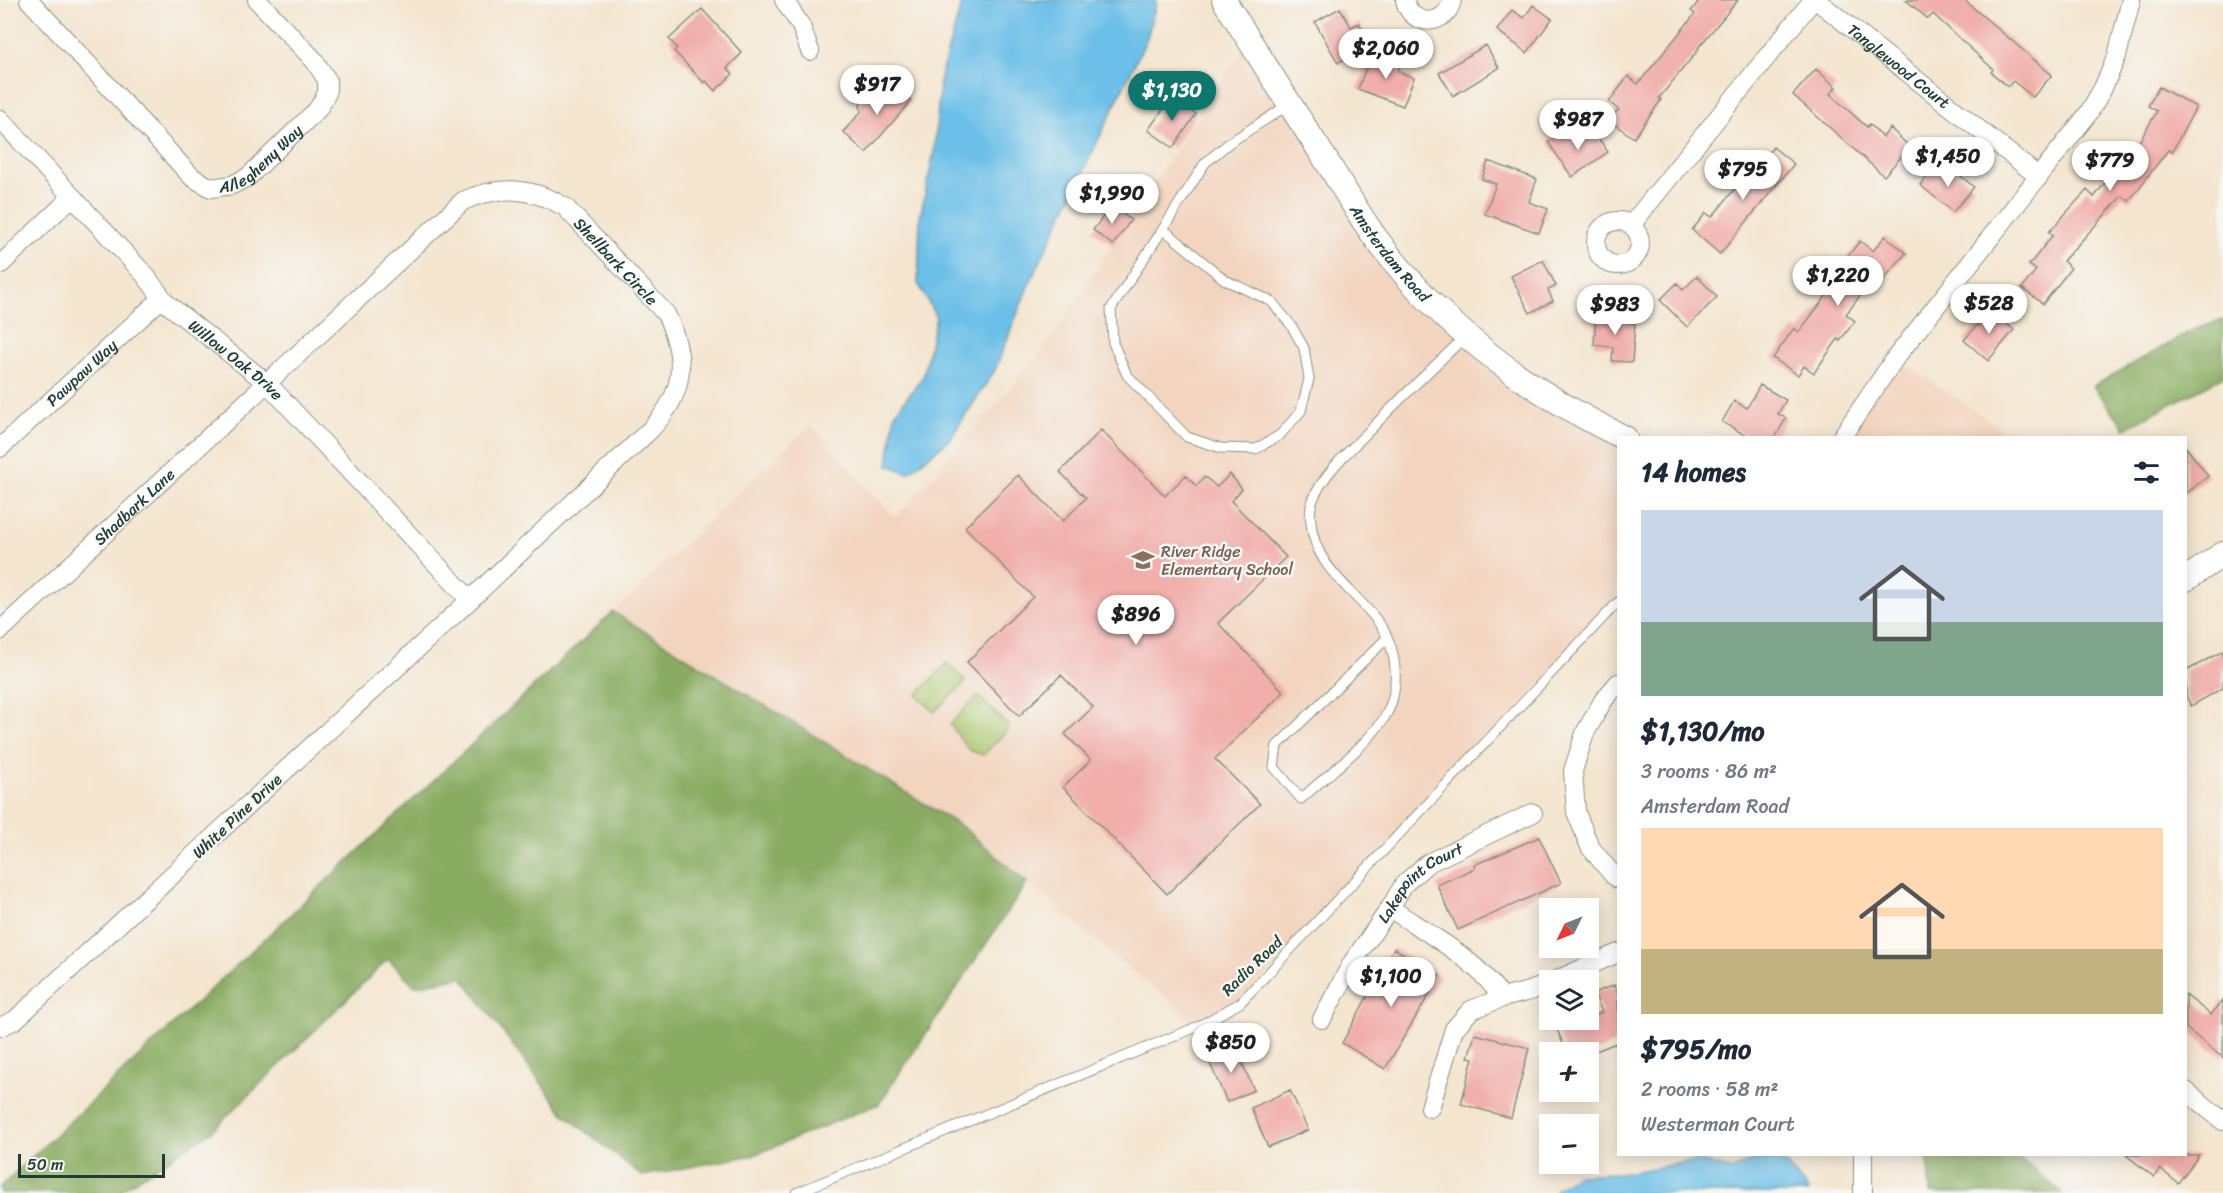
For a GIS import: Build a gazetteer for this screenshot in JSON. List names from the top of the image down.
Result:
{
  "streets": {
    "main road": ["Amsterdam Road"],
    "street": [
      "Tanglewood Court",
      "Allegheny Way",
      "Shellbark Circle",
      "Willow Oak Drive",
      "Pawpaw Way",
      "Shadbark Lane",
      "White Pine Drive",
      "Lakepoint Court"
    ],
    "lane": ["Radio Road"]
  },
  "crossings": [
    ["Shellbark Circle", "Willow Oak Drive"],
    ["Shellbark Circle", "Shadbark Lane"],
    ["Shellbark Circle", "White Pine Drive"],
    ["Willow Oak Drive", "Pawpaw Way"],
    ["Willow Oak Drive", "Shadbark Lane"],
    ["Willow Oak Drive", "White Pine Drive"]
  ],
  "places": {
    "school or university": ["River Ridge Elementary School"]
  },
  "scale_bar": "50 m",
  "north": "bottom left",
  "page": {
    "price": [
      "$2,060",
      "$917",
      "$1,130",
      "$987",
      "$1,450",
      "$779",
      "$795",
      "$1,990",
      "$1,220",
      "$528",
      "$983",
      "$896",
      "$1,100",
      "$850"
    ],
    "heading": "14 homes",
    "list": [
      {
        "name": "$1,130/mo",
        "note": "3 rooms · 86 m² · Amsterdam Road"
      },
      {
        "name": "$795/mo",
        "note": "2 rooms · 58 m² · Westerman Court"
      }
    ],
    "map_buttons": ["+", "−"],
    "scale": "50 m"
  }
}
